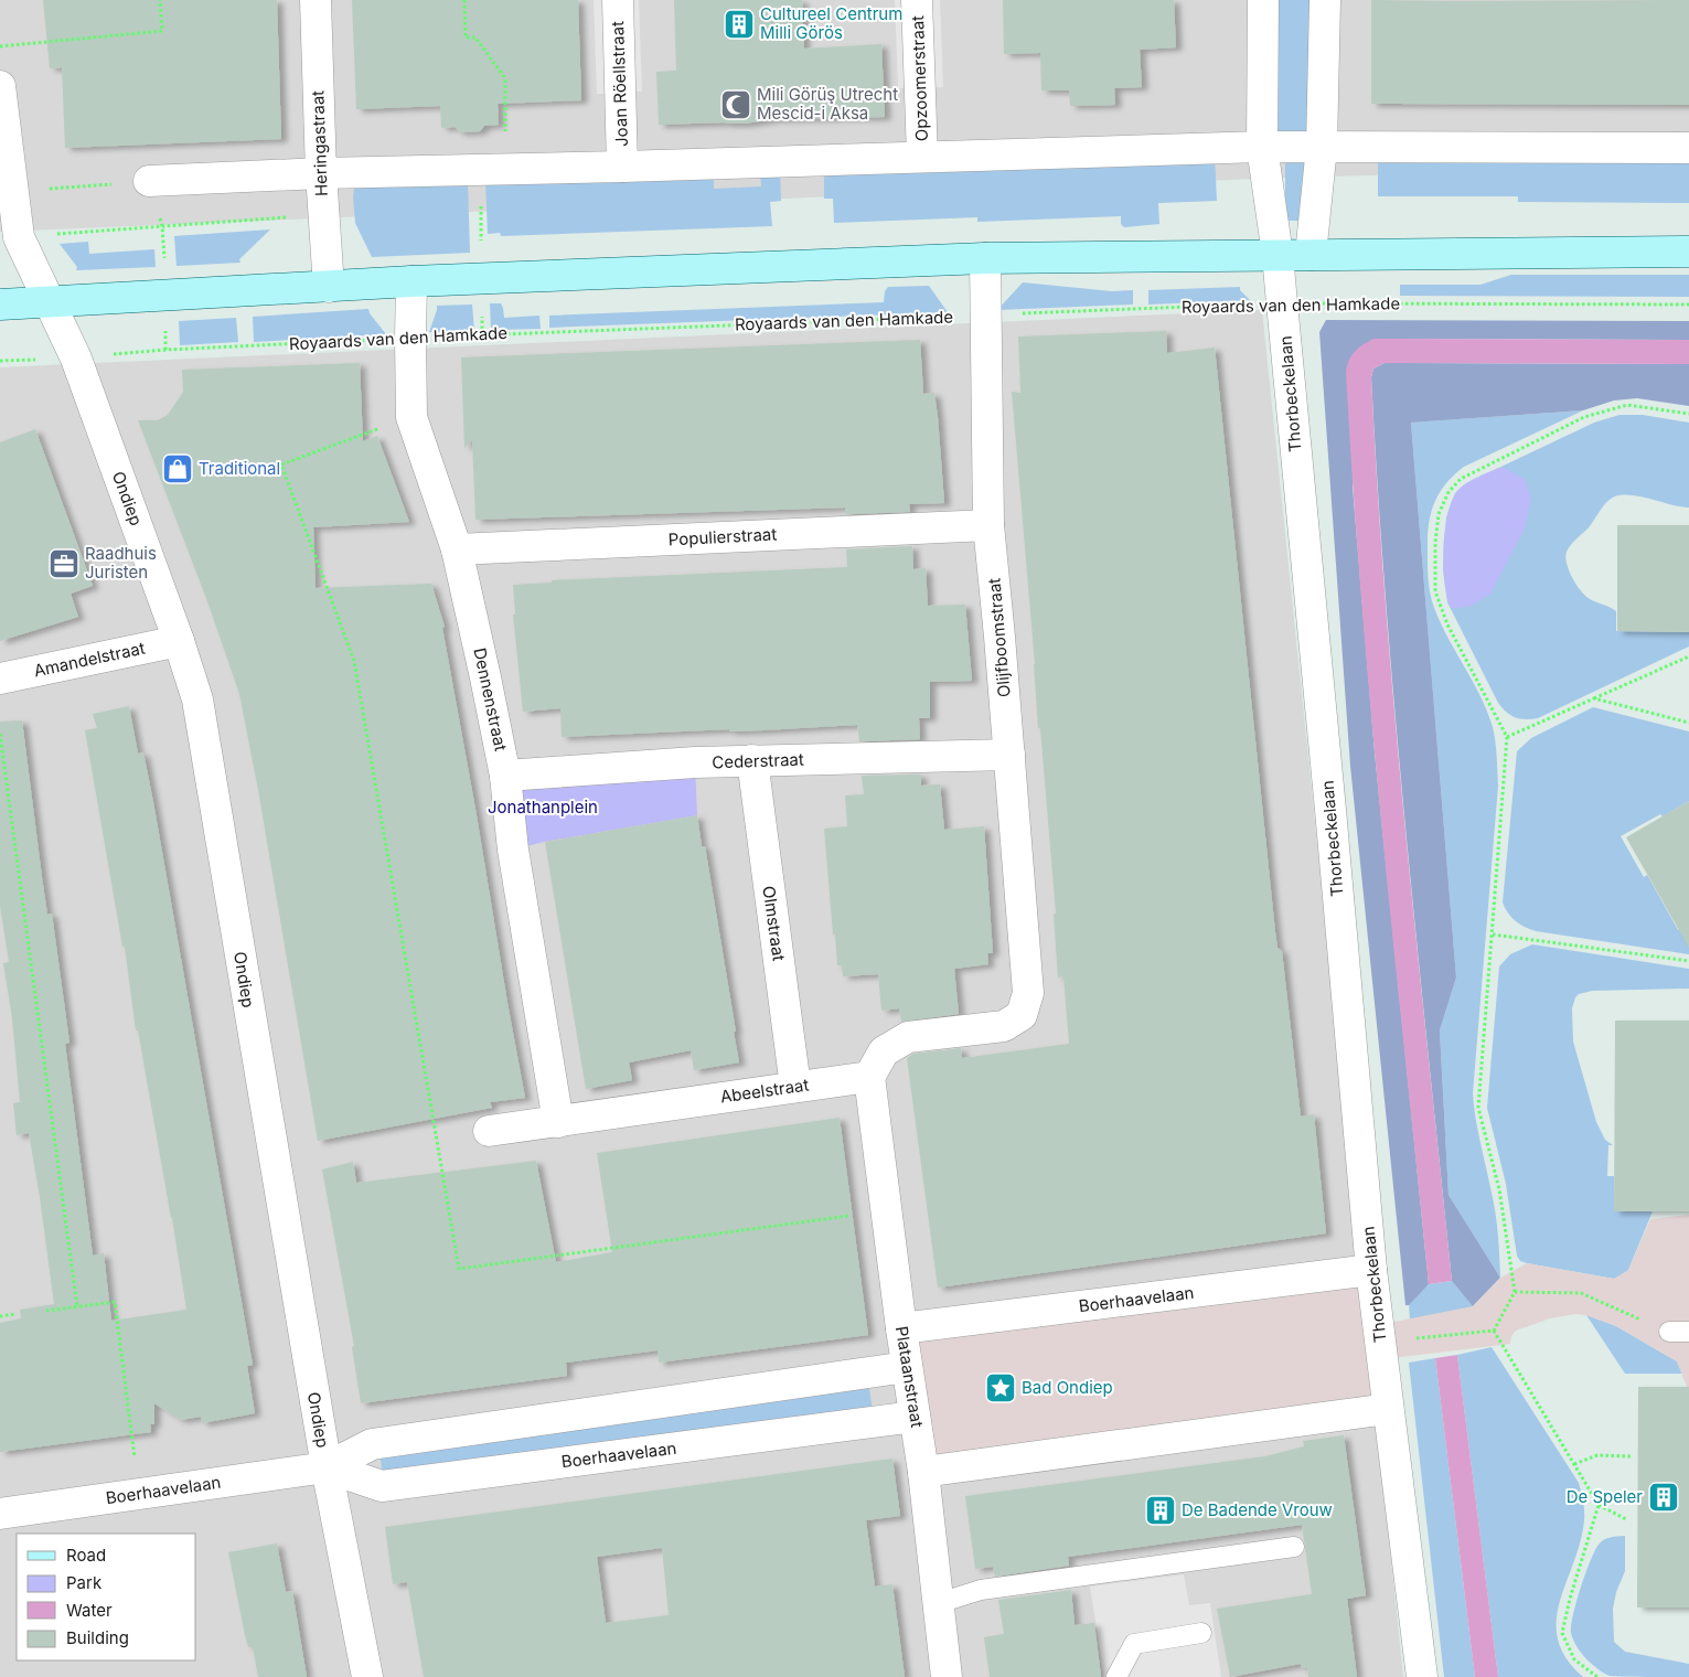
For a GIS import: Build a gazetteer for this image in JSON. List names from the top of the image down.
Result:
{
  "streets": {
    "street": [
      "Opzoomerstraat",
      "Joan Röellstraat",
      "Heringastraat",
      "Thorbeckelaan",
      "Ondiep",
      "Populierstraat",
      "Olijfboomstraat",
      "Amandelstraat",
      "Dennenstraat",
      "Cederstraat",
      "Olmstraat",
      "Abeelstraat",
      "Boerhaavelaan",
      "Plataanstraat"
    ],
    "path": ["Royaards van den Hamkade"]
  },
  "crossings": [
    ["Royaards van den Hamkade", "Thorbeckelaan"],
    ["Royaards van den Hamkade", "Ondiep"],
    ["Royaards van den Hamkade", "Olijfboomstraat"],
    ["Royaards van den Hamkade", "Dennenstraat"],
    ["Thorbeckelaan", "Boerhaavelaan"],
    ["Ondiep", "Amandelstraat"],
    ["Ondiep", "Boerhaavelaan"],
    ["Populierstraat", "Olijfboomstraat"],
    ["Populierstraat", "Dennenstraat"],
    ["Olijfboomstraat", "Cederstraat"],
    ["Olijfboomstraat", "Abeelstraat"],
    ["Olijfboomstraat", "Plataanstraat"],
    ["Dennenstraat", "Cederstraat"],
    ["Dennenstraat", "Abeelstraat"],
    ["Cederstraat", "Olmstraat"],
    ["Olmstraat", "Abeelstraat"],
    ["Abeelstraat", "Plataanstraat"],
    ["Boerhaavelaan", "Plataanstraat"]
  ],
  "parks": ["Jonathanplein"],
  "places": {
    "building": ["Cultureel Centrum Milli Görös", "De Speler", "De Badende Vrouw"],
    "mosque": ["Mili Görüş Utrecht Mescid-i Aksa"],
    "shop": ["Traditional"],
    "office": ["Raadhuis Juristen"],
    "place": ["Bad Ondiep"]
  },
  "legend": [
    "Road",
    "Park",
    "Water",
    "Building"
  ]
}
